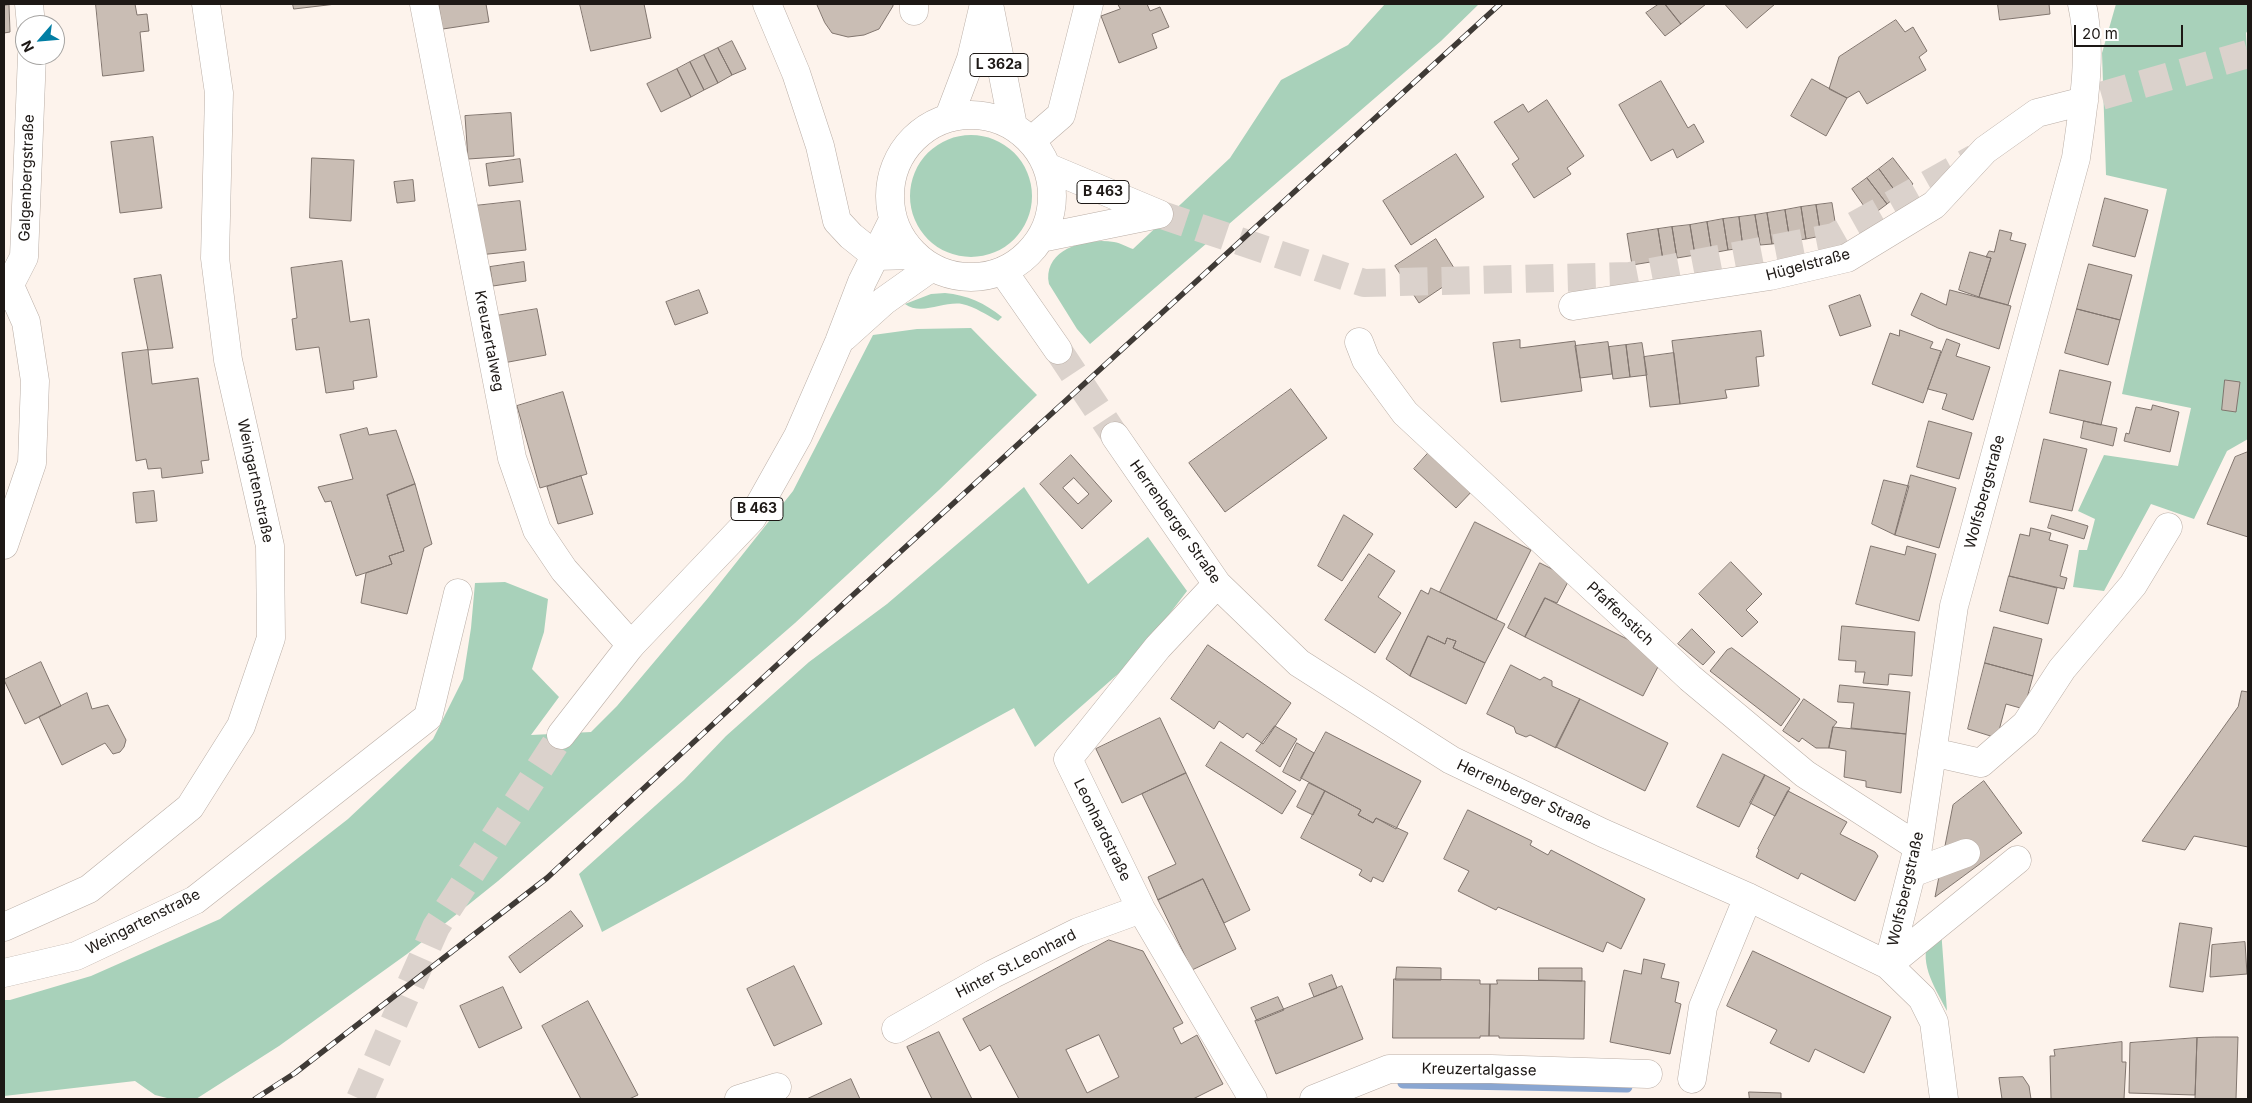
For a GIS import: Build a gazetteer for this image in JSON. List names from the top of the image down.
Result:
{
  "streets": {
    "street": [
      "L 362a",
      "Galgenbergstraße",
      "B 463",
      "Hügelstraße",
      "Kreuzertalweg",
      "Weingartenstraße",
      "Wolfsbergstraße",
      "Herrenberger Straße",
      "Pfaffenstich",
      "Leonhardstraße",
      "Hinter St.Leonhard",
      "Kreuzertalgasse"
    ]
  },
  "crossings": [
    ["L 362a", "B 463"],
    ["B 463", "Kreuzertalweg"],
    ["Hügelstraße", "Wolfsbergstraße"],
    ["Wolfsbergstraße", "Herrenberger Straße"],
    ["Wolfsbergstraße", "Pfaffenstich"],
    ["Herrenberger Straße", "Leonhardstraße"],
    ["Leonhardstraße", "Hinter St.Leonhard"]
  ],
  "scale_bar": "20 m",
  "north": "bottom left"
}
